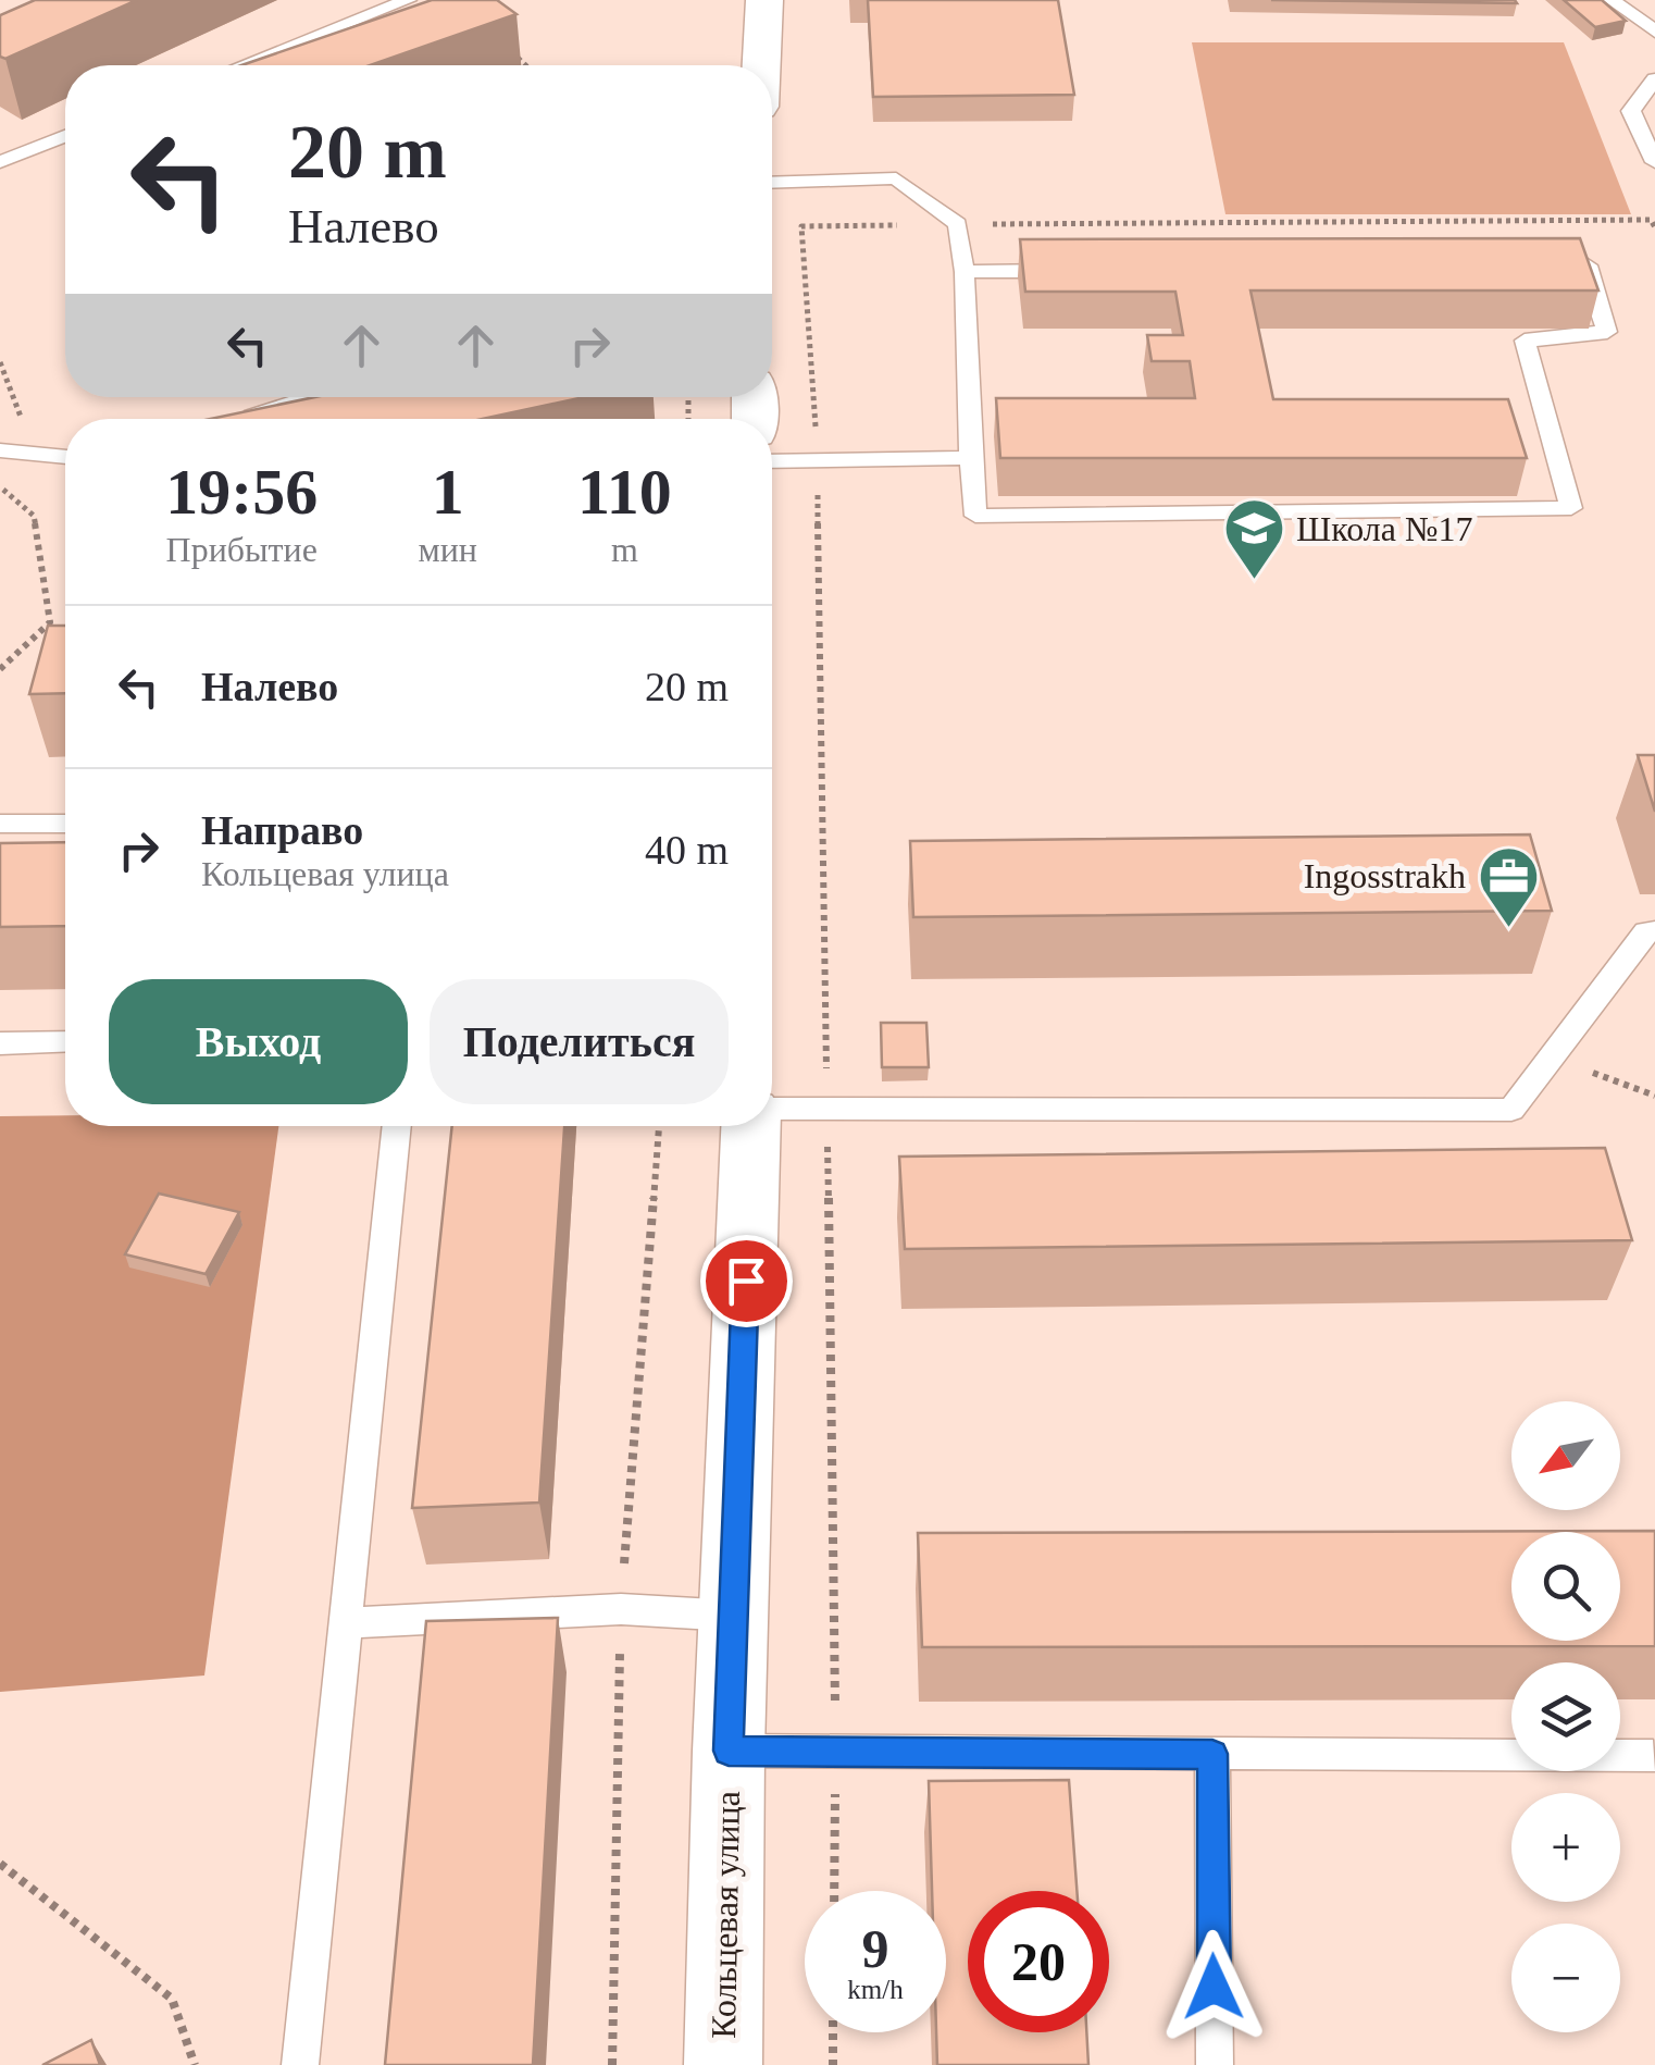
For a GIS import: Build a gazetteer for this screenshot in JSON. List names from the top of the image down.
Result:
{
  "streets": {
    "street": ["Кольцевая улица"]
  },
  "places": {
    "school or university": ["Школа №17"],
    "office": ["Ingosstrakh"]
  },
  "north": "bottom left",
  "page": {
    "turn": ["20 m", "Налево"],
    "eta": [
      "19:56",
      "Прибытие",
      "1",
      "мин",
      "110",
      "m"
    ],
    "list": [
      {
        "name": "Налево",
        "value": "20 m"
      },
      {
        "name": "Направо",
        "note": "Кольцевая улица",
        "value": "40 m"
      }
    ],
    "buttons": ["Выход", "Поделиться"],
    "map_buttons": ["+", "−"],
    "speed": "9 km/h",
    "limit": "20"
  }
}
